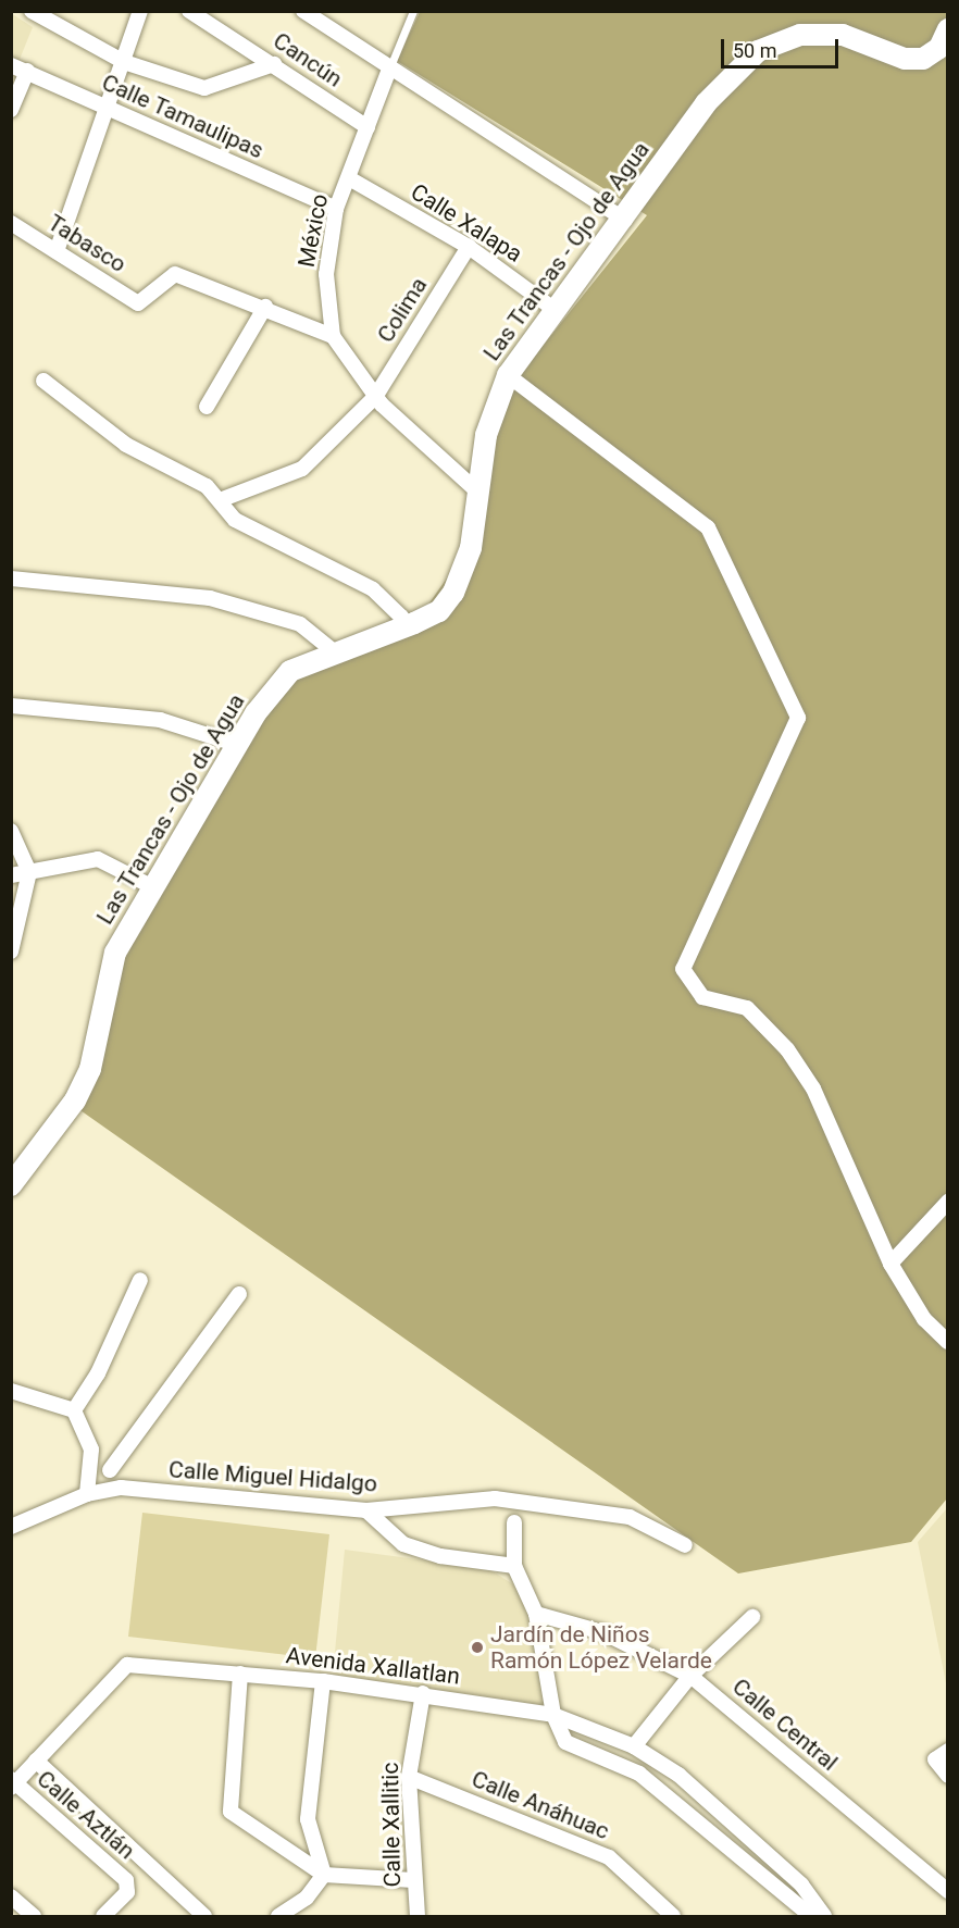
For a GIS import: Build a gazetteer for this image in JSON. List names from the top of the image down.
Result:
{
  "streets": {
    "street": [
      "Cancún",
      "Calle Tamaulipas",
      "Calle Xalapa",
      "México",
      "Tabasco",
      "Las Trancas - Ojo de Agua",
      "Colima",
      "Calle Miguel Hidalgo",
      "Avenida Xallatlan",
      "Calle Central",
      "Calle Anáhuac",
      "Calle Aztlán",
      "Calle Xallitic"
    ]
  },
  "crossings": [
    ["Cancún", "México"],
    ["Calle Tamaulipas", "México"],
    ["Calle Xalapa", "México"],
    ["Calle Xalapa", "Las Trancas - Ojo de Agua"],
    ["Calle Xalapa", "Colima"],
    ["México", "Las Trancas - Ojo de Agua"],
    ["México", "Colima"],
    ["Avenida Xallatlan", "Calle Xallitic"],
    ["Calle Anáhuac", "Calle Xallitic"]
  ],
  "places": ["Jardín de Niños Ramón López Velarde"],
  "scale_bar": "50 m"
}
